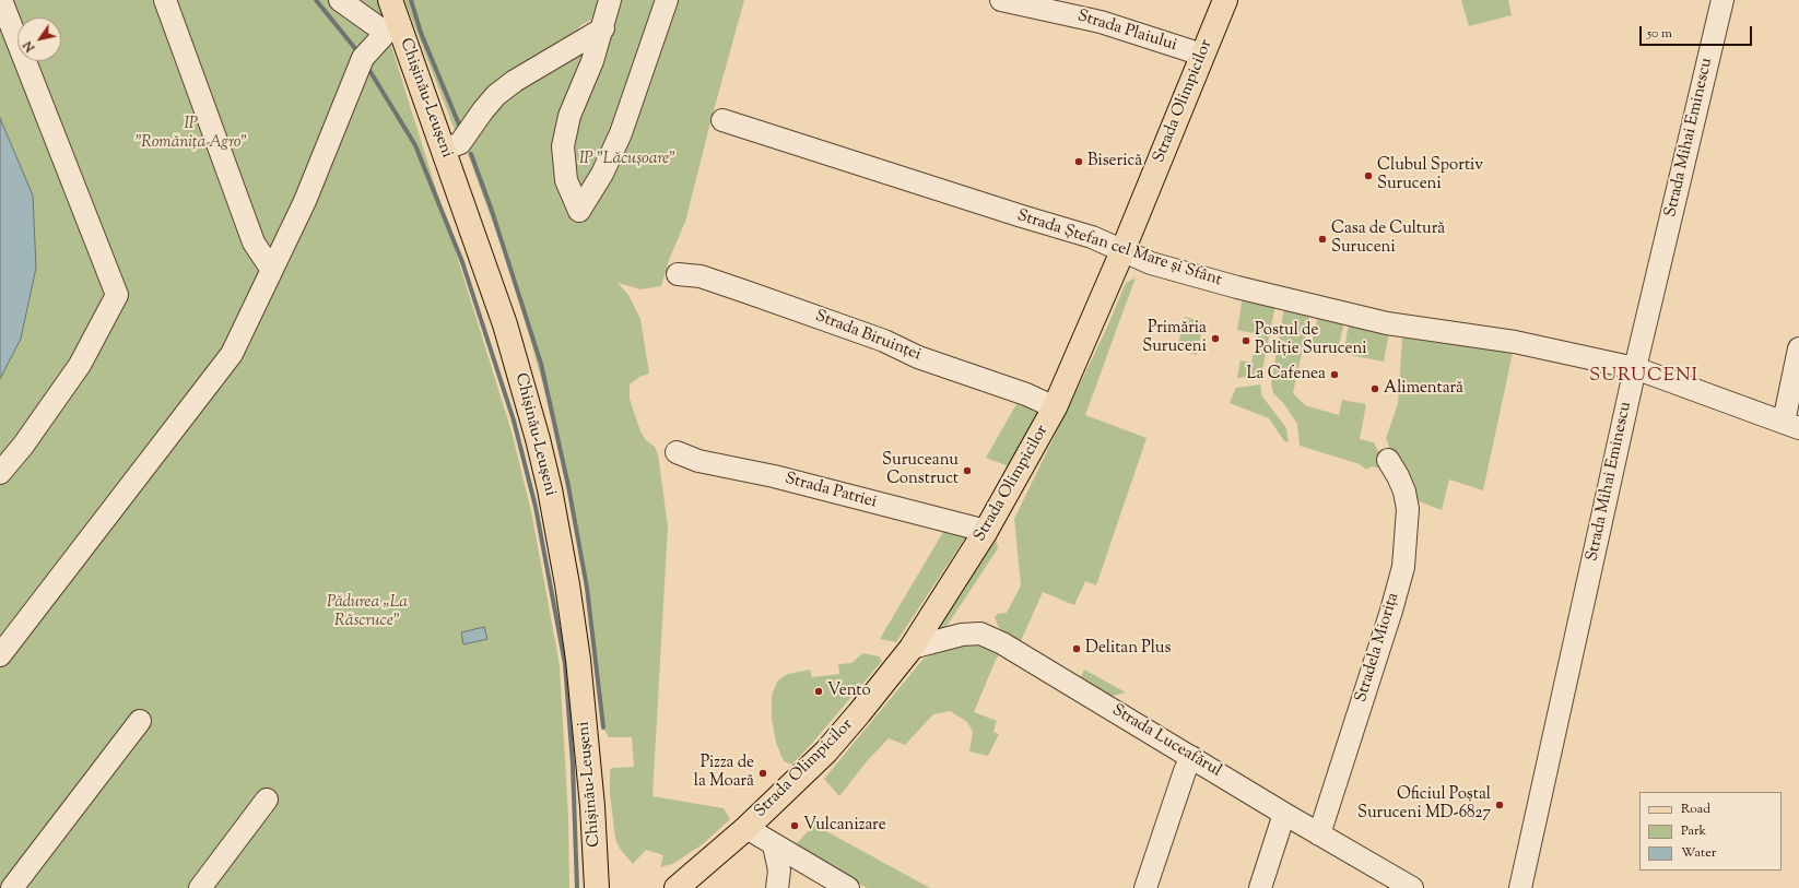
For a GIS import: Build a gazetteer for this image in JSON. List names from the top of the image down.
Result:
{
  "streets": {
    "main road": ["Chișinău-Leușeni", "Strada Olimpicilor"],
    "street": [
      "Strada Plaiului",
      "Strada Mihai Eminescu",
      "Strada Ștefan cel Mare și Sfânt",
      "Strada Biruinței",
      "Strada Patriei",
      "Stradela Miorița",
      "Strada Luceafărul"
    ]
  },
  "crossings": [
    ["Strada Plaiului", "Strada Olimpicilor"],
    ["Strada Olimpicilor", "Strada Ștefan cel Mare și Sfânt"],
    ["Strada Olimpicilor", "Strada Biruinței"],
    ["Strada Olimpicilor", "Strada Patriei"],
    ["Strada Olimpicilor", "Strada Luceafărul"],
    ["Strada Mihai Eminescu", "Strada Ștefan cel Mare și Sfânt"],
    ["Stradela Miorița", "Strada Luceafărul"]
  ],
  "districts": ["SURUCENI"],
  "parks": ["IP \"Romănița-Agro\"", "IP \"Lăcușoare\"", "Pădurea „La Răscruce”"],
  "places": [
    "Biserică",
    "Clubul Sportiv Suruceni",
    "Casa de Cultură Suruceni",
    "Primăria Suruceni",
    "Postul de Poliție Suruceni",
    "La Cafenea",
    "Alimentară",
    "Suruceanu Construct",
    "Delitan Plus",
    "Vento",
    "Pizza de la Moară",
    "Oficiul Poștal Suruceni MD-6827",
    "Vulcanizare"
  ],
  "legend": ["Road", "Park", "Water"],
  "scale_bar": "50 m",
  "north": "bottom left"
}
